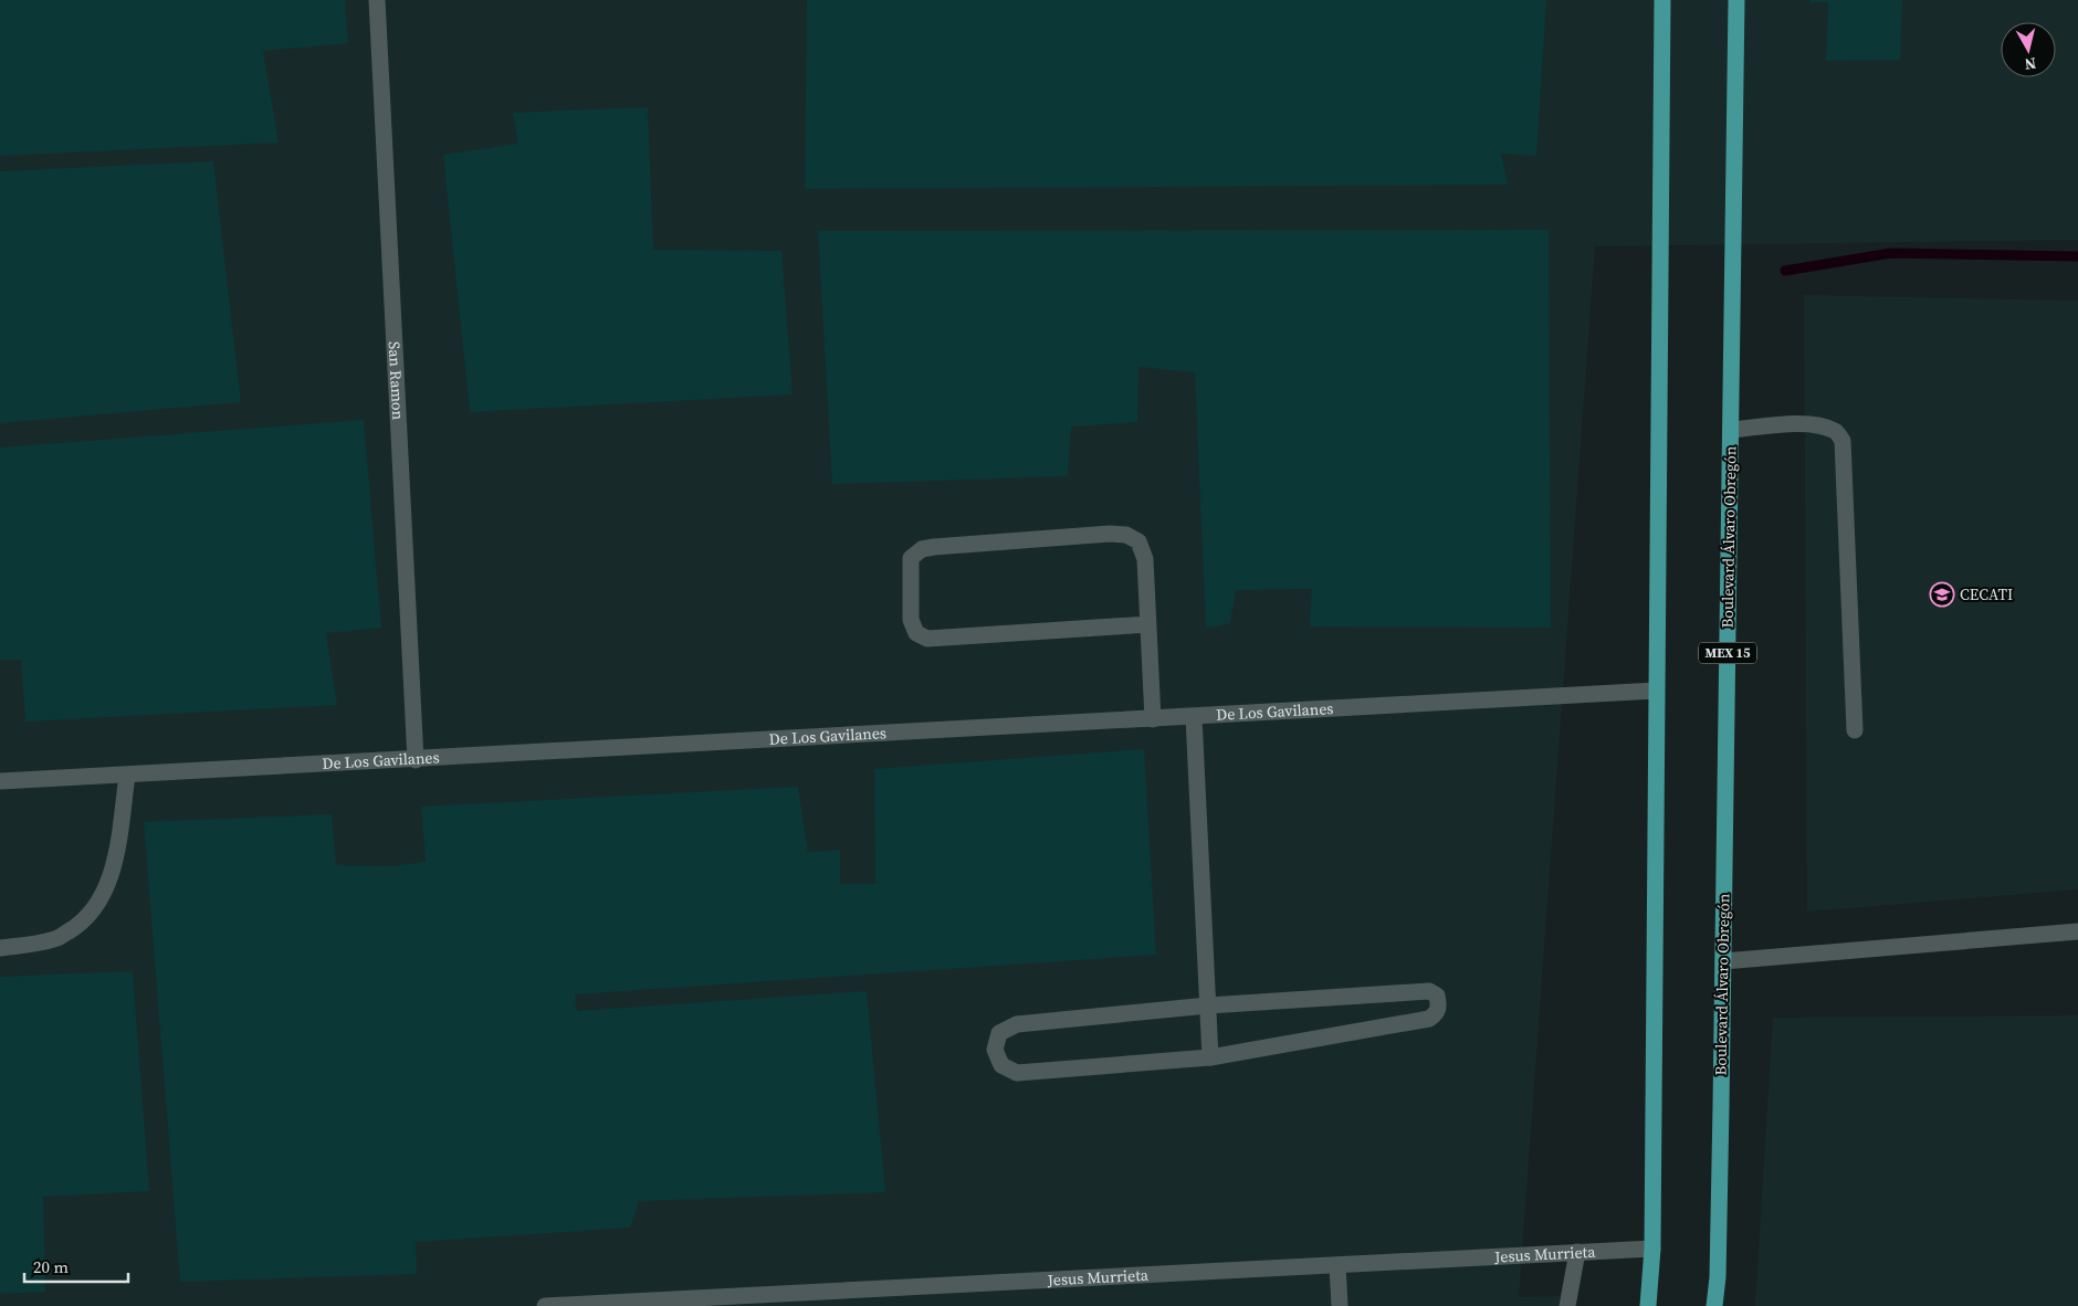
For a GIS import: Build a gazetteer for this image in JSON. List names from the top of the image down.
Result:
{
  "streets": {
    "highway": ["Boulevard Álvaro Obregón", "MEX 15"],
    "lane": ["San Ramon", "De Los Gavilanes", "Jesus Murrieta"]
  },
  "crossings": [
    ["San Ramon", "De Los Gavilanes"]
  ],
  "places": {
    "school or university": ["CECATI"]
  },
  "scale_bar": "20 m",
  "north": "bottom"
}
